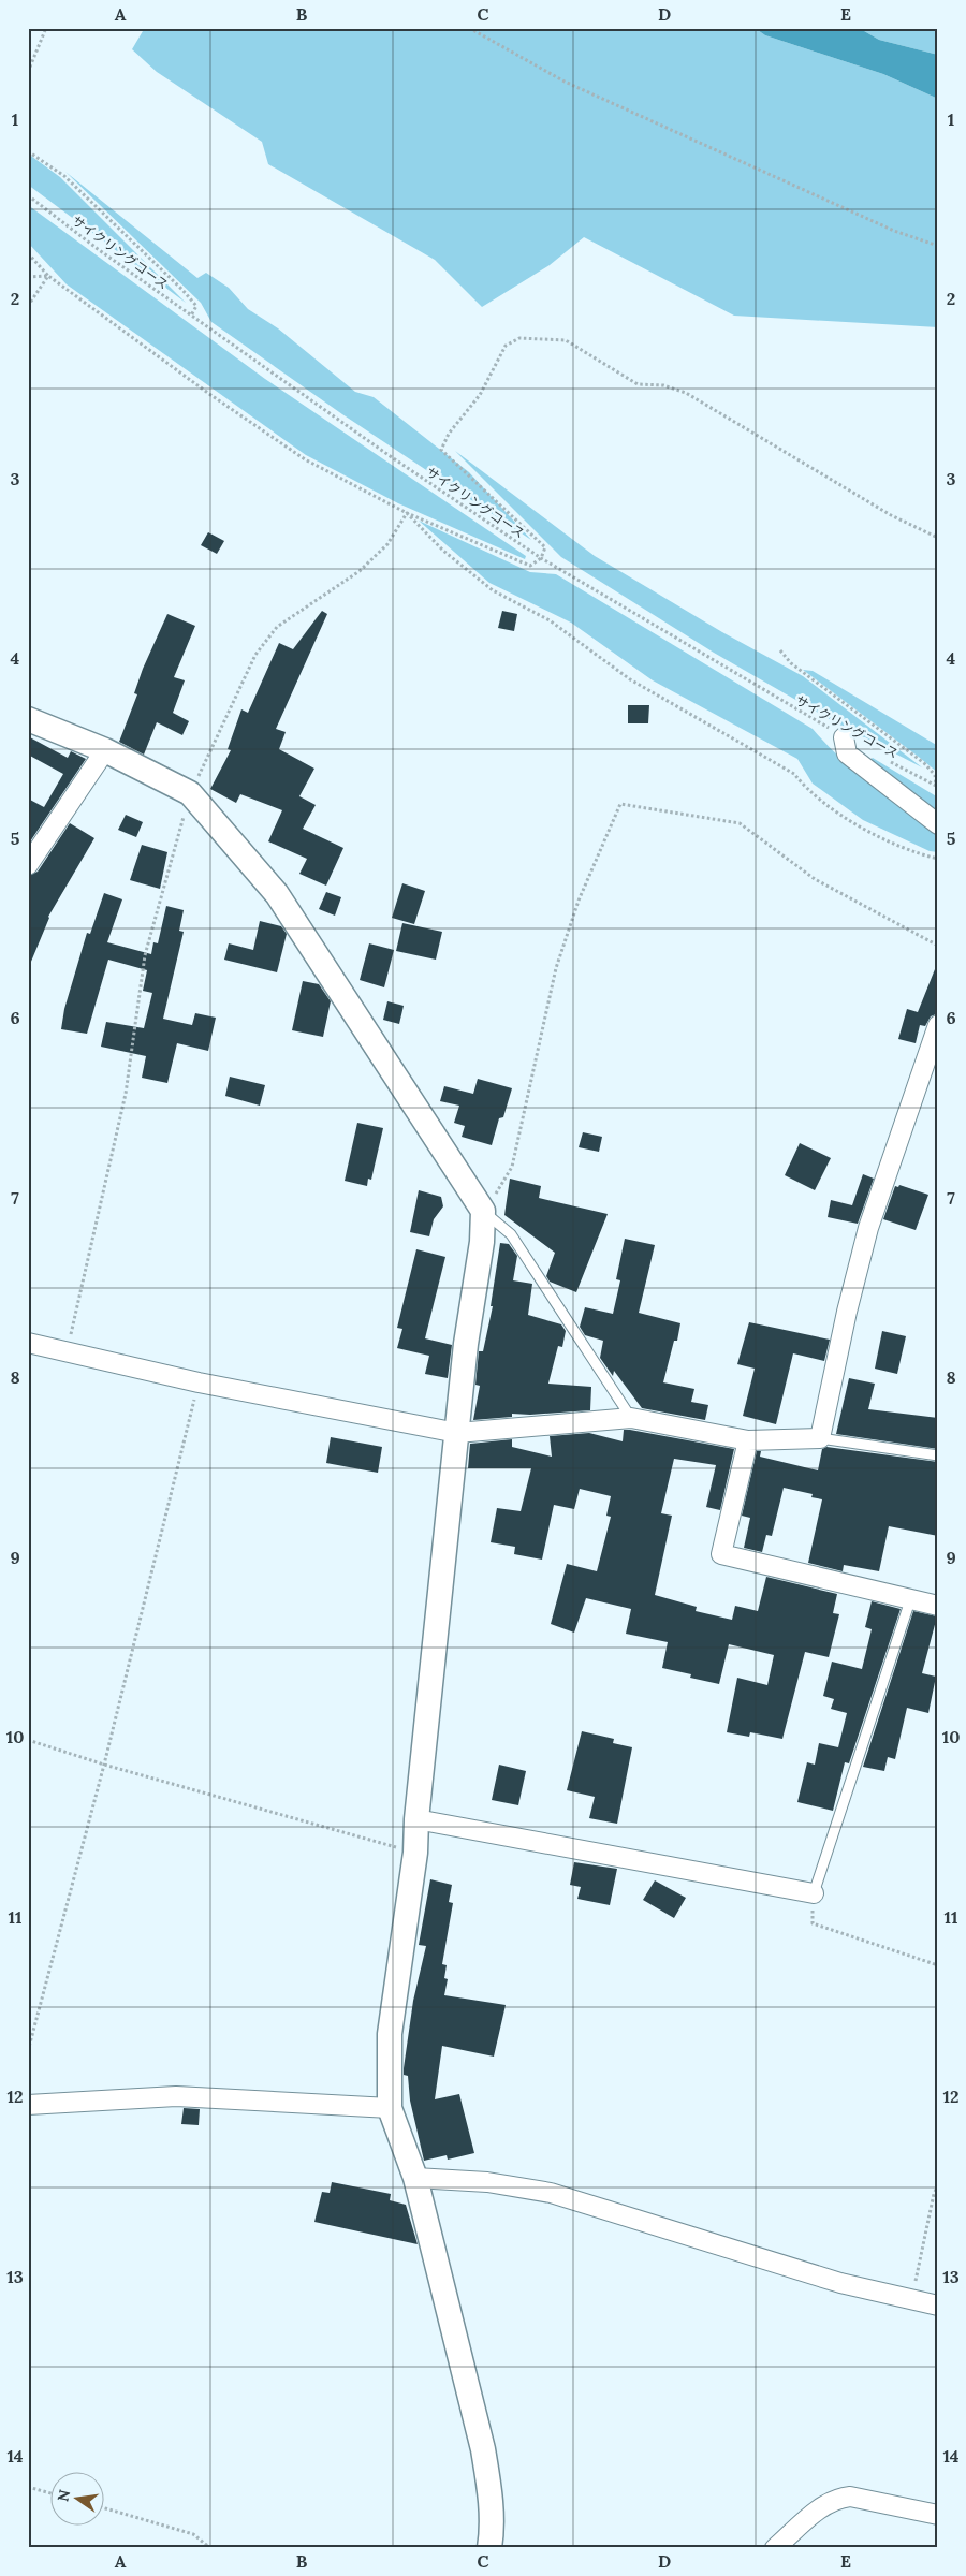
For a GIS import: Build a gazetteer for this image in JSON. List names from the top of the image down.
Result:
{
  "streets": {
    "path": ["サイクリングコース"]
  },
  "north": "left",
  "grid": {
    "columns": [
      "A",
      "B",
      "C",
      "D",
      "E"
    ],
    "rows": [
      "1",
      "2",
      "3",
      "4",
      "5",
      "6",
      "7",
      "8",
      "9",
      "10",
      "11",
      "12",
      "13",
      "14"
    ]
  }
}
